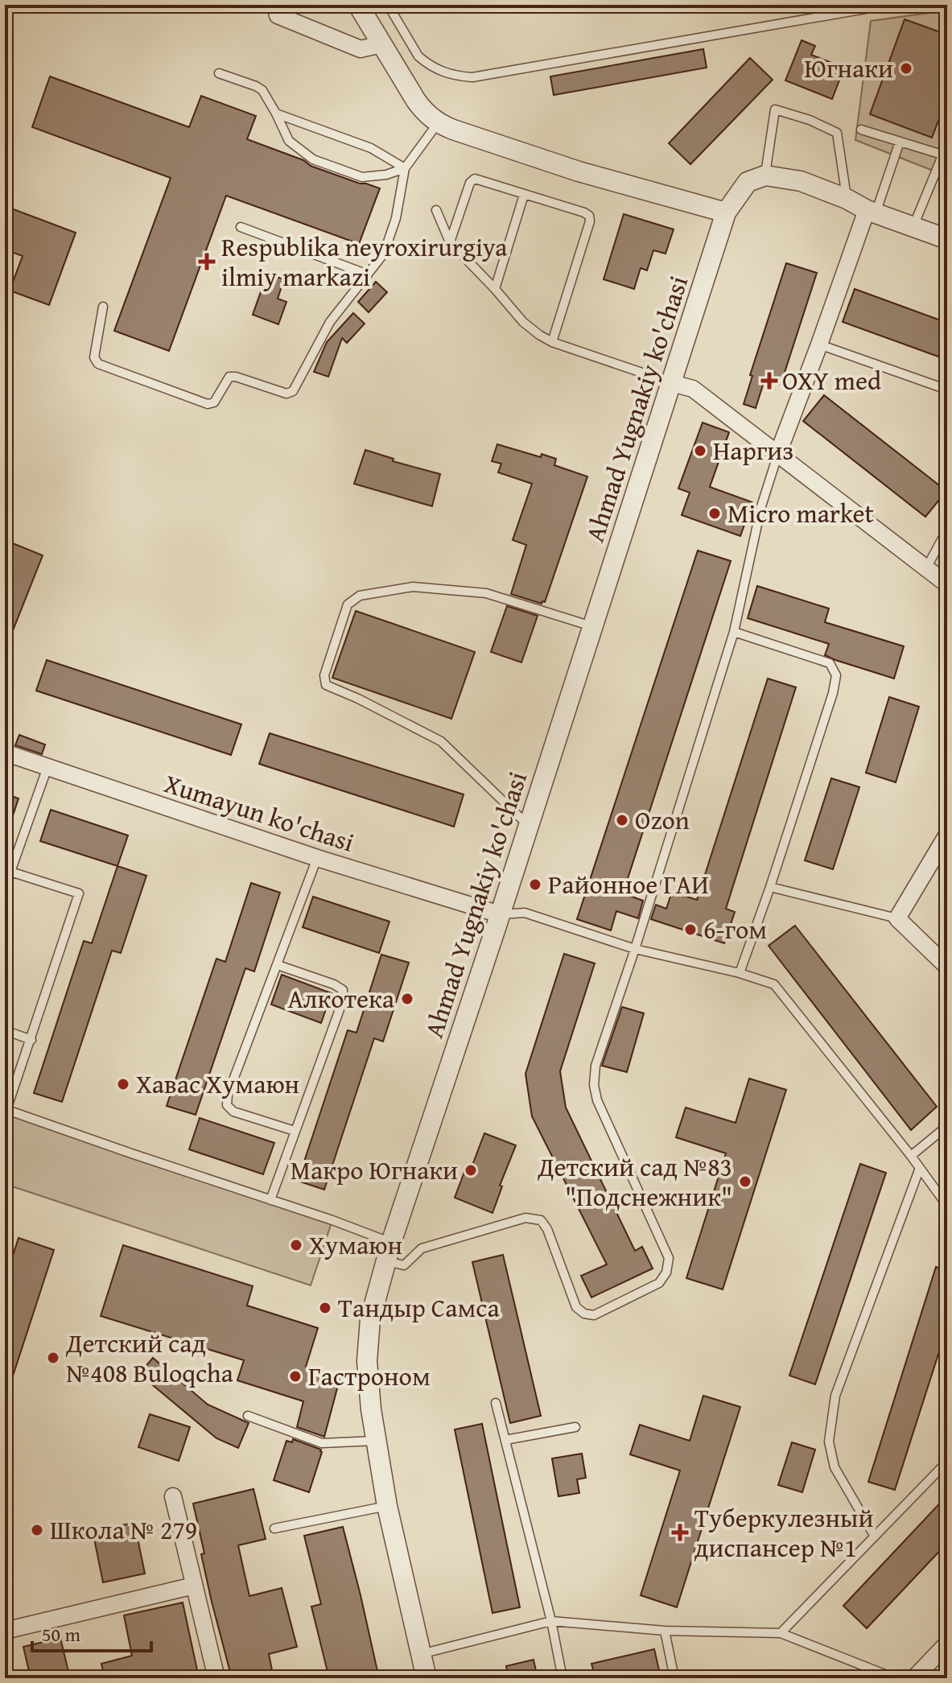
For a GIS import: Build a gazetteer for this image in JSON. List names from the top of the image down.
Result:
{
  "streets": {
    "street": ["Ahmad Yugnakiy ko'chasi", "Xumayun ko'chasi"]
  },
  "crossings": [
    ["Ahmad Yugnakiy ko'chasi", "Xumayun ko'chasi"]
  ],
  "places": {
    "other": [
      "Югнаки",
      "Наргиз",
      "Micro market",
      "Ozon",
      "Районное ГАИ",
      "6-гом",
      "Алкотека",
      "Хавас Хумаюн",
      "Макро Югнаки",
      "Детский сад №83 \"Подснежник\"",
      "Хумаюн",
      "Тандыр Самса",
      "Детский сад №408 Buloqcha",
      "Гастроном",
      "Школа № 279"
    ],
    "health": ["Respublika neyroxirurgiya ilmiy markazi", "OXY med", "Туберкулезный диспансер №1"]
  },
  "scale_bar": "50 m"
}
